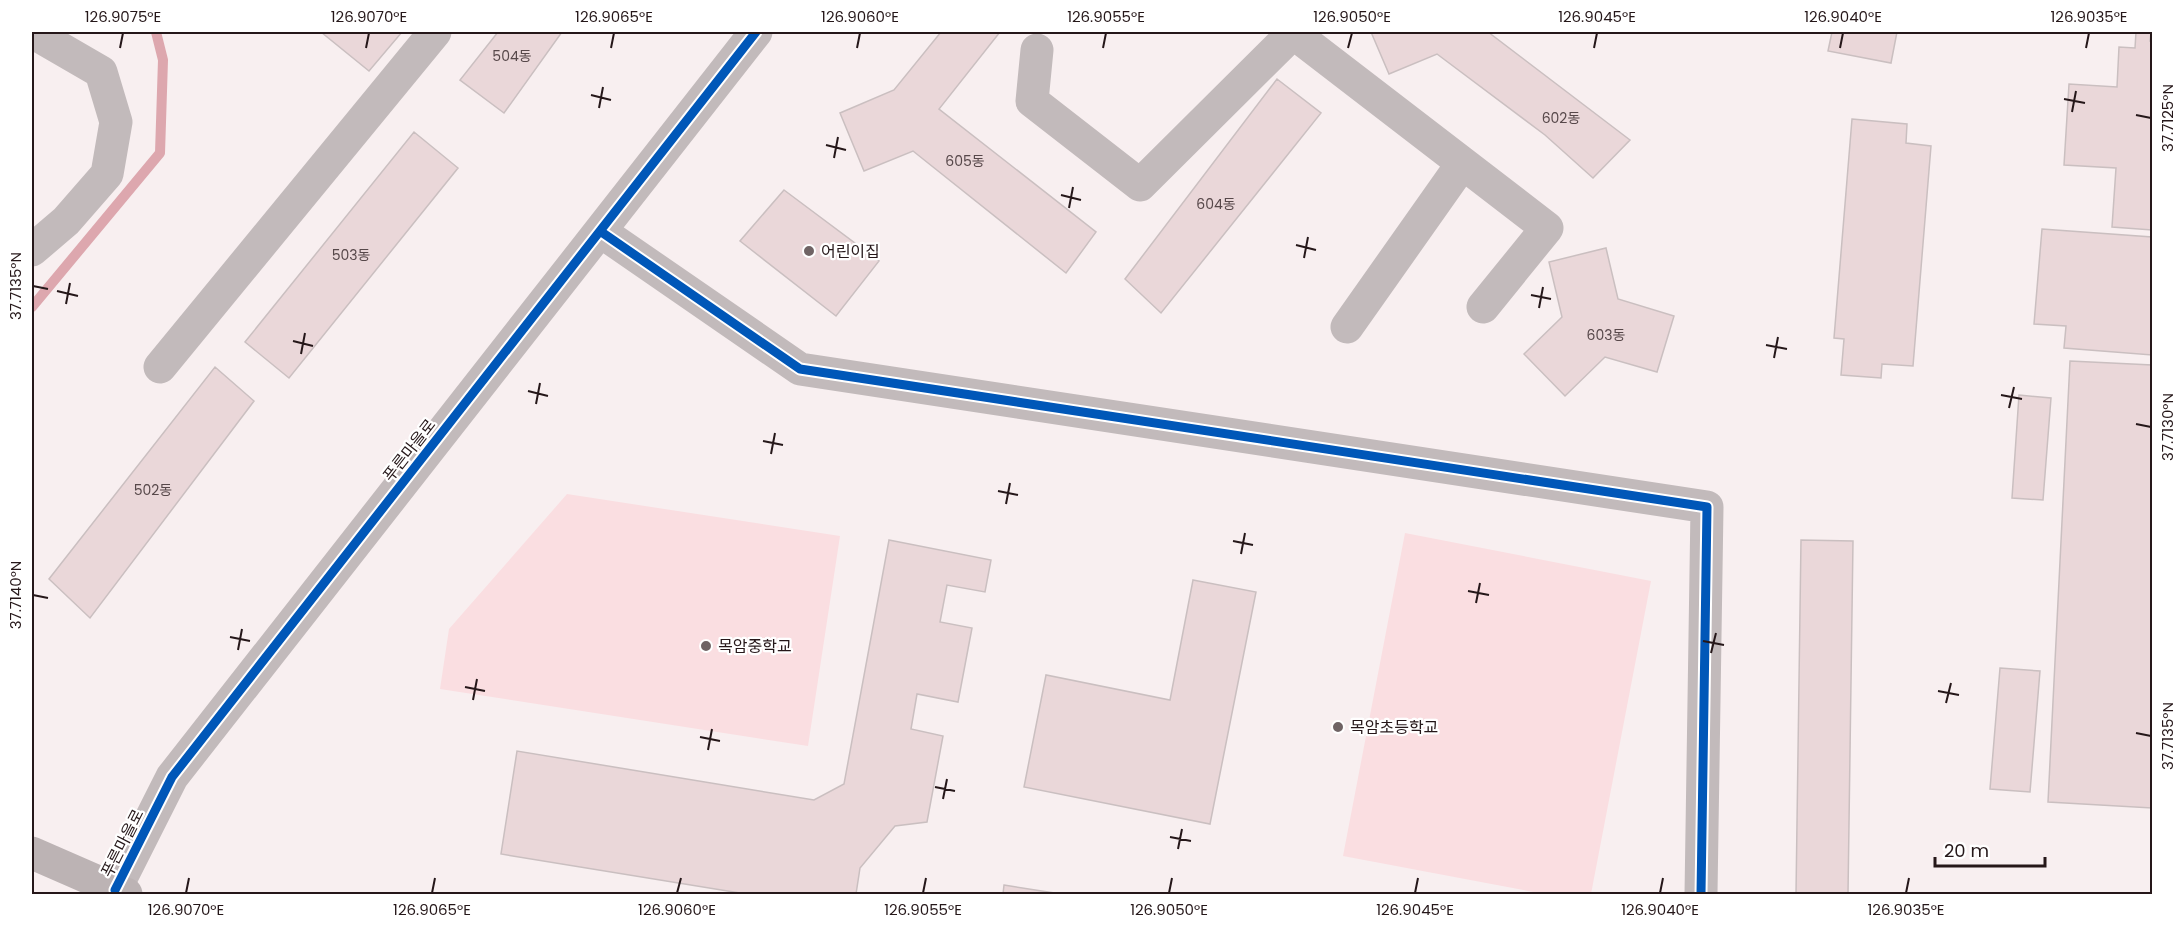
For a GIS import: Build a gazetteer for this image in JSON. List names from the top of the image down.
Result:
{
  "streets": {
    "street": ["푸른마을로"]
  },
  "places": ["어린이집", "목암중학교", "목암초등학교"],
  "house_numbers": [
    "504동",
    "602동",
    "605동",
    "604동",
    "503동",
    "603동",
    "502동"
  ],
  "scale_bar": "20 m",
  "coordinates": [
    "126.9075°E",
    "126.9070°E",
    "126.9065°E",
    "126.9060°E",
    "126.9055°E",
    "126.9050°E",
    "126.9045°E",
    "126.9040°E",
    "126.9035°E",
    "37.7125°N",
    "37.7135°N",
    "37.7130°N",
    "37.7140°N"
  ]
}
